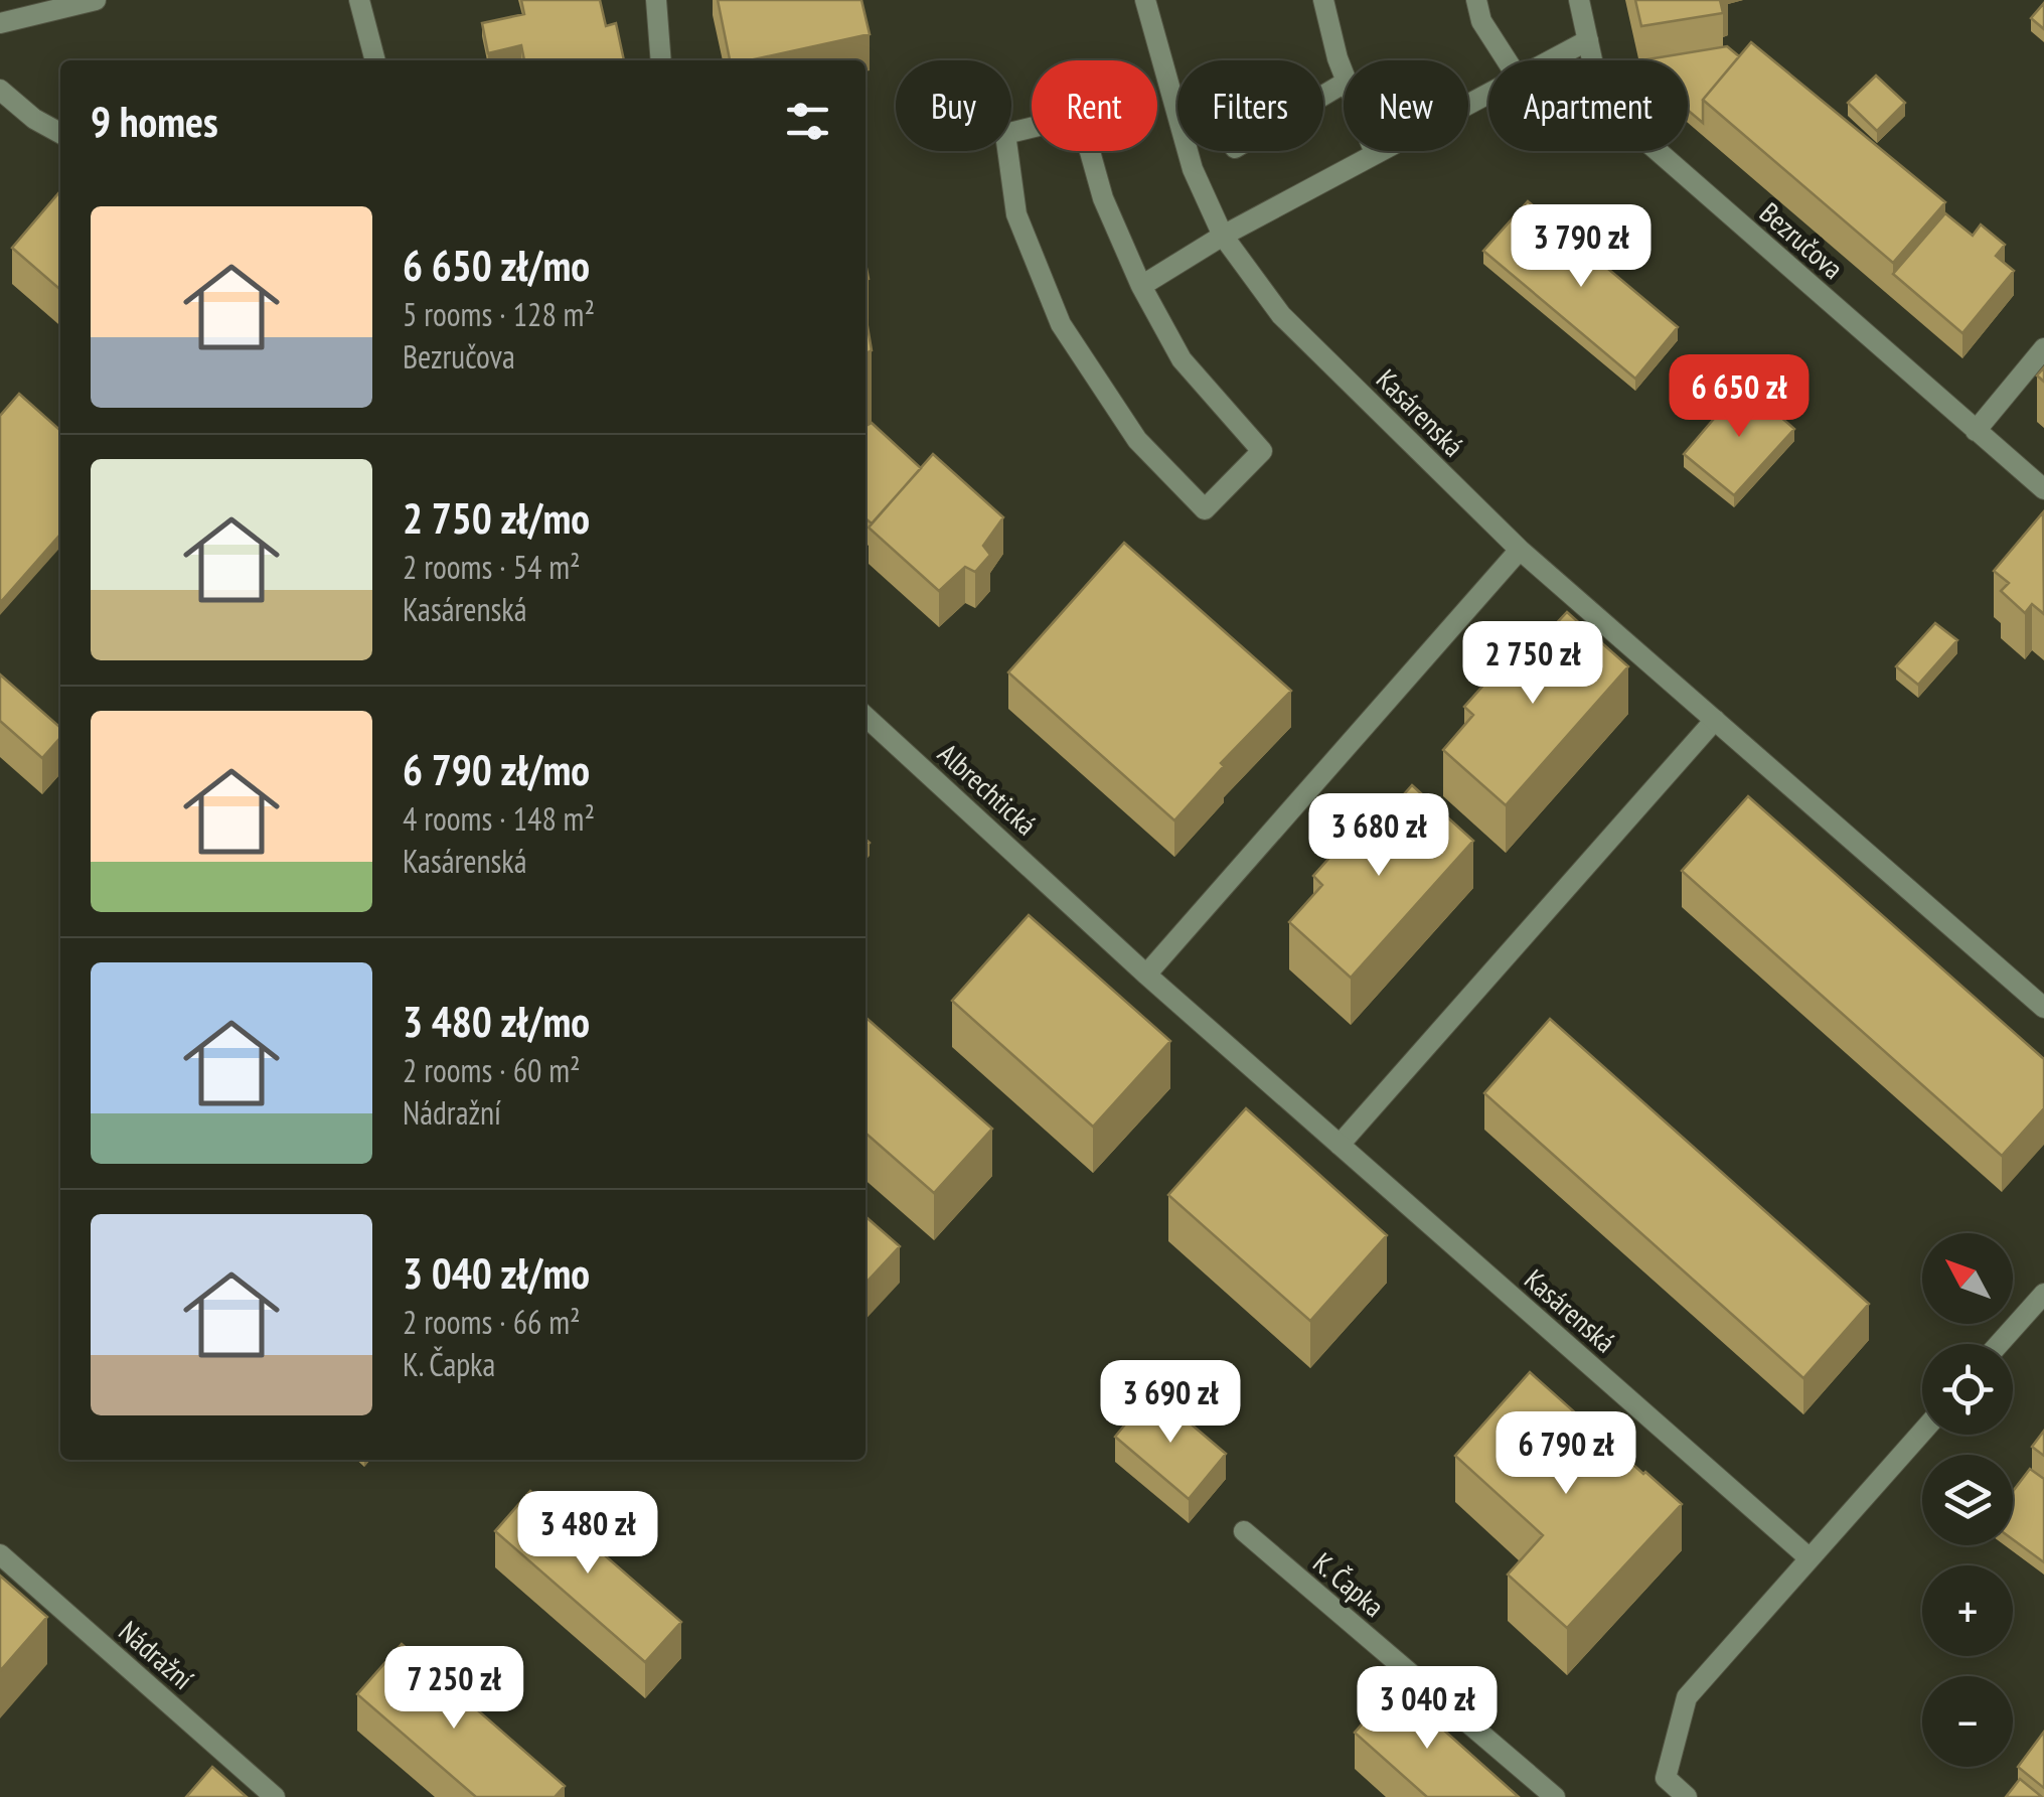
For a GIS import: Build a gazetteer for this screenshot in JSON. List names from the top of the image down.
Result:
{
  "streets": {
    "street": [
      "Bezručova",
      "Kasárenská",
      "Albrechtická",
      "K. Čapka",
      "Nádražní"
    ]
  },
  "crossings": [
    ["Kasárenská", "Albrechtická"]
  ],
  "north": "top left",
  "page": {
    "chip": [
      "Buy",
      "Rent",
      "Filters",
      "New",
      "Apartment"
    ],
    "heading": "9 homes",
    "list": [
      {
        "name": "6 650 zł/mo",
        "note": "5 rooms · 128 m² · Bezručova"
      },
      {
        "name": "2 750 zł/mo",
        "note": "2 rooms · 54 m² · Kasárenská"
      },
      {
        "name": "6 790 zł/mo",
        "note": "4 rooms · 148 m² · Kasárenská"
      },
      {
        "name": "3 480 zł/mo",
        "note": "2 rooms · 60 m² · Nádražní"
      },
      {
        "name": "3 040 zł/mo",
        "note": "2 rooms · 66 m² · K. Čapka"
      }
    ],
    "price": [
      "3 790 zł",
      "6 650 zł",
      "2 750 zł",
      "3 680 zł",
      "3 690 zł",
      "6 790 zł",
      "3 480 zł",
      "7 250 zł",
      "3 040 zł"
    ],
    "map_buttons": ["+", "−"]
  }
}
